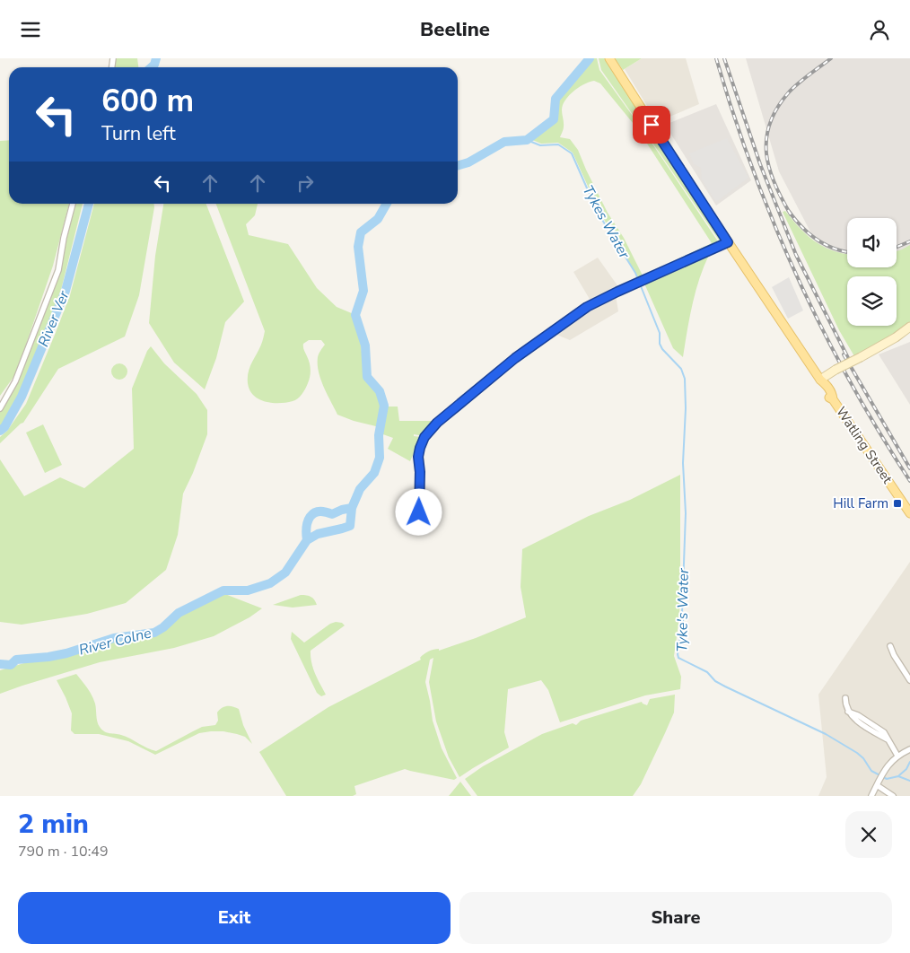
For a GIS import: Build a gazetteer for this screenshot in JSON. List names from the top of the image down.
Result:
{
  "streets": {
    "main road": ["Watling Street"]
  },
  "water": [
    "Tykes Water",
    "River Ver",
    "Tyke's Water",
    "River Colne"
  ],
  "places": {
    "transit": ["Hill Farm"]
  },
  "page": {
    "header": "Beeline",
    "turn": ["600 m", "Turn left"],
    "heading": ["2 min", "790 m · 10:49"],
    "buttons": ["Exit", "Share"]
  }
}
